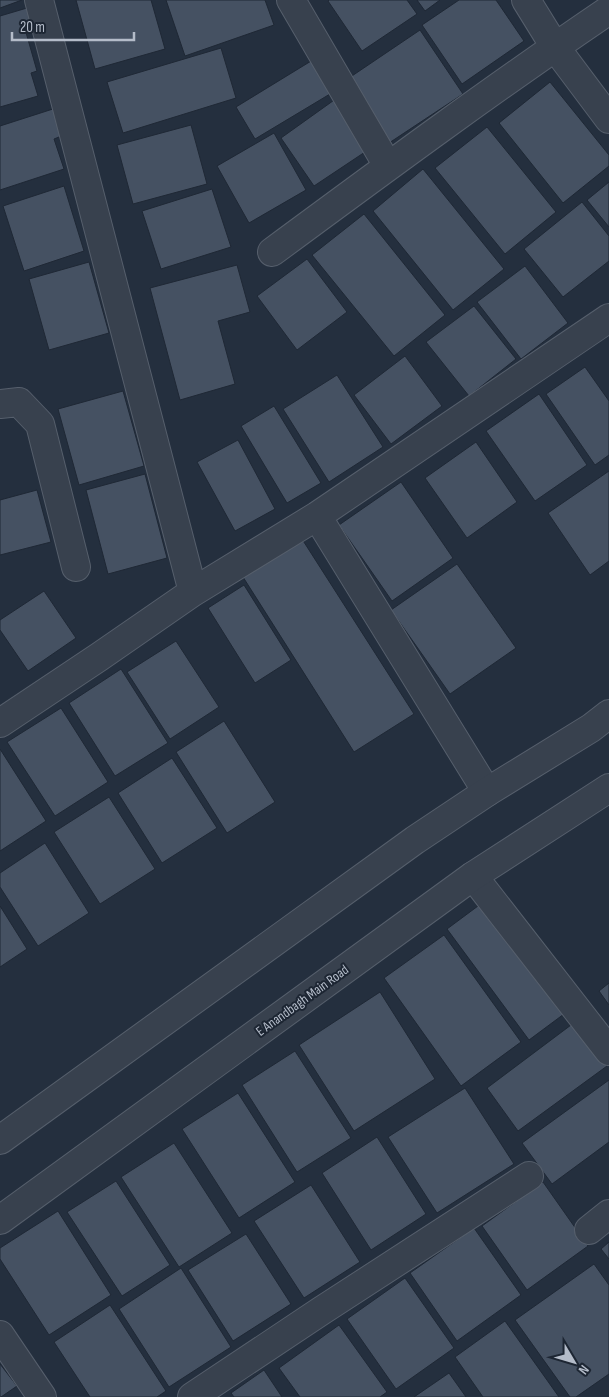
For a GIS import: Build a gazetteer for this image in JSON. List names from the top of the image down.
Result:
{
  "streets": {
    "street": ["E Anandbagh Main Road"]
  },
  "scale_bar": "20 m",
  "north": "bottom right"
}
